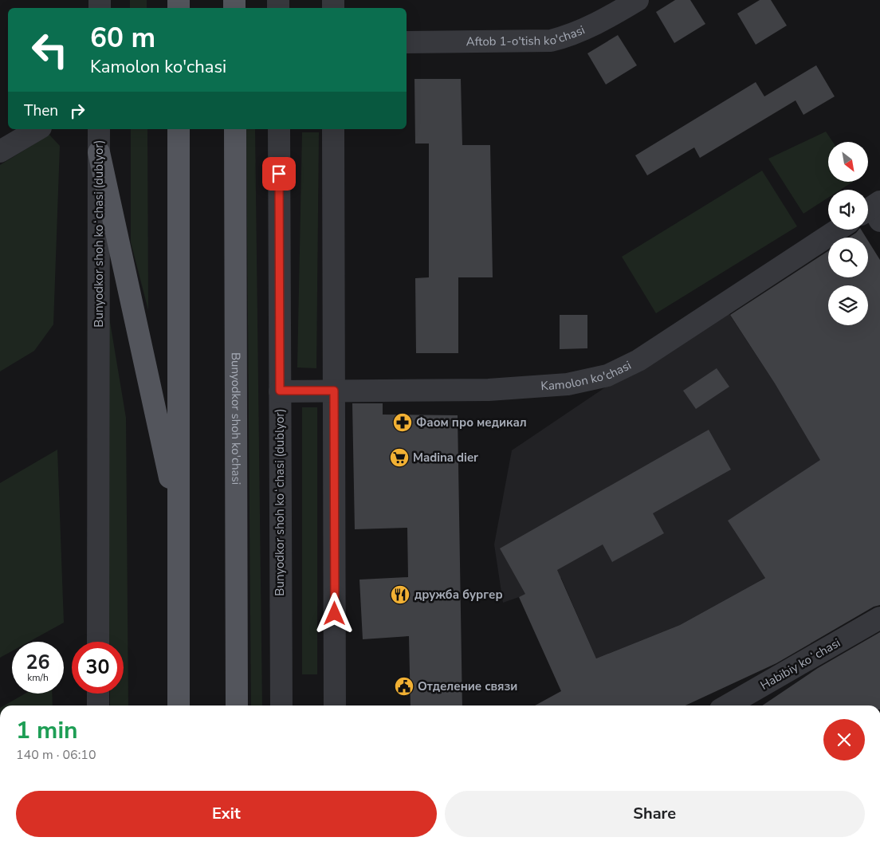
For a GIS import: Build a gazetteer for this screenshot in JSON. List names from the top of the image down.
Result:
{
  "streets": {
    "main road": ["Bunyodkor shoh ko'chasi"],
    "street": [
      "Aftob 1-o'tish ko'chasi",
      "Bunyodkor shoh koʻchasi (dublyor)",
      "Kamolon ko'chasi",
      "Habibiy koʻchasi"
    ]
  },
  "crossings": [
    ["Bunyodkor shoh koʻchasi (dublyor)", "Kamolon ko'chasi"]
  ],
  "places": {
    "pharmacy": ["Фаом про медикал"],
    "supermarket": ["Madina dier"],
    "restaurant": ["дружба бургер"],
    "public building": ["Отделение связи"]
  },
  "north": "bottom right",
  "page": {
    "turn": ["60 m", "Kamolon ko'chasi"],
    "then": "Then",
    "speed": "26 km/h",
    "limit": "30",
    "heading": ["1 min", "140 m · 06:10"],
    "buttons": ["Exit", "Share"]
  }
}
